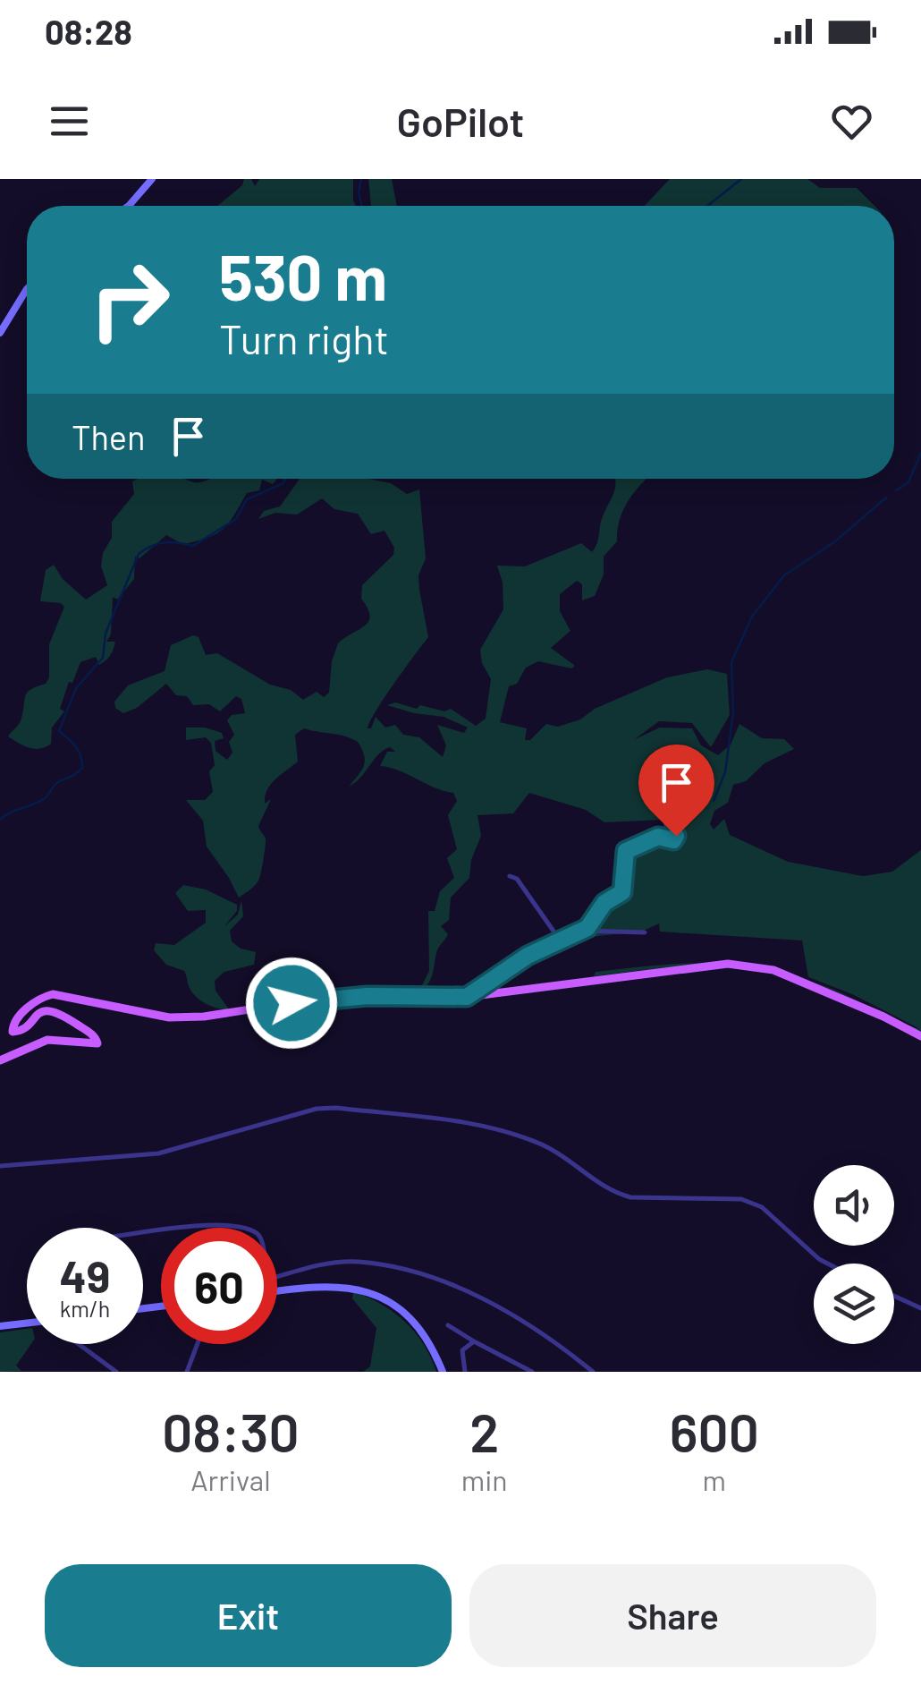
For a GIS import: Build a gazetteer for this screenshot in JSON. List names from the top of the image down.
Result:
{
  "page": {
    "status": "08:28",
    "header": "GoPilot",
    "turn": ["530 m", "Turn right"],
    "then": "Then",
    "speed": "49 km/h",
    "limit": "60",
    "eta": [
      "08:30",
      "Arrival",
      "2",
      "min",
      "600",
      "m"
    ],
    "buttons": ["Exit", "Share"]
  }
}
